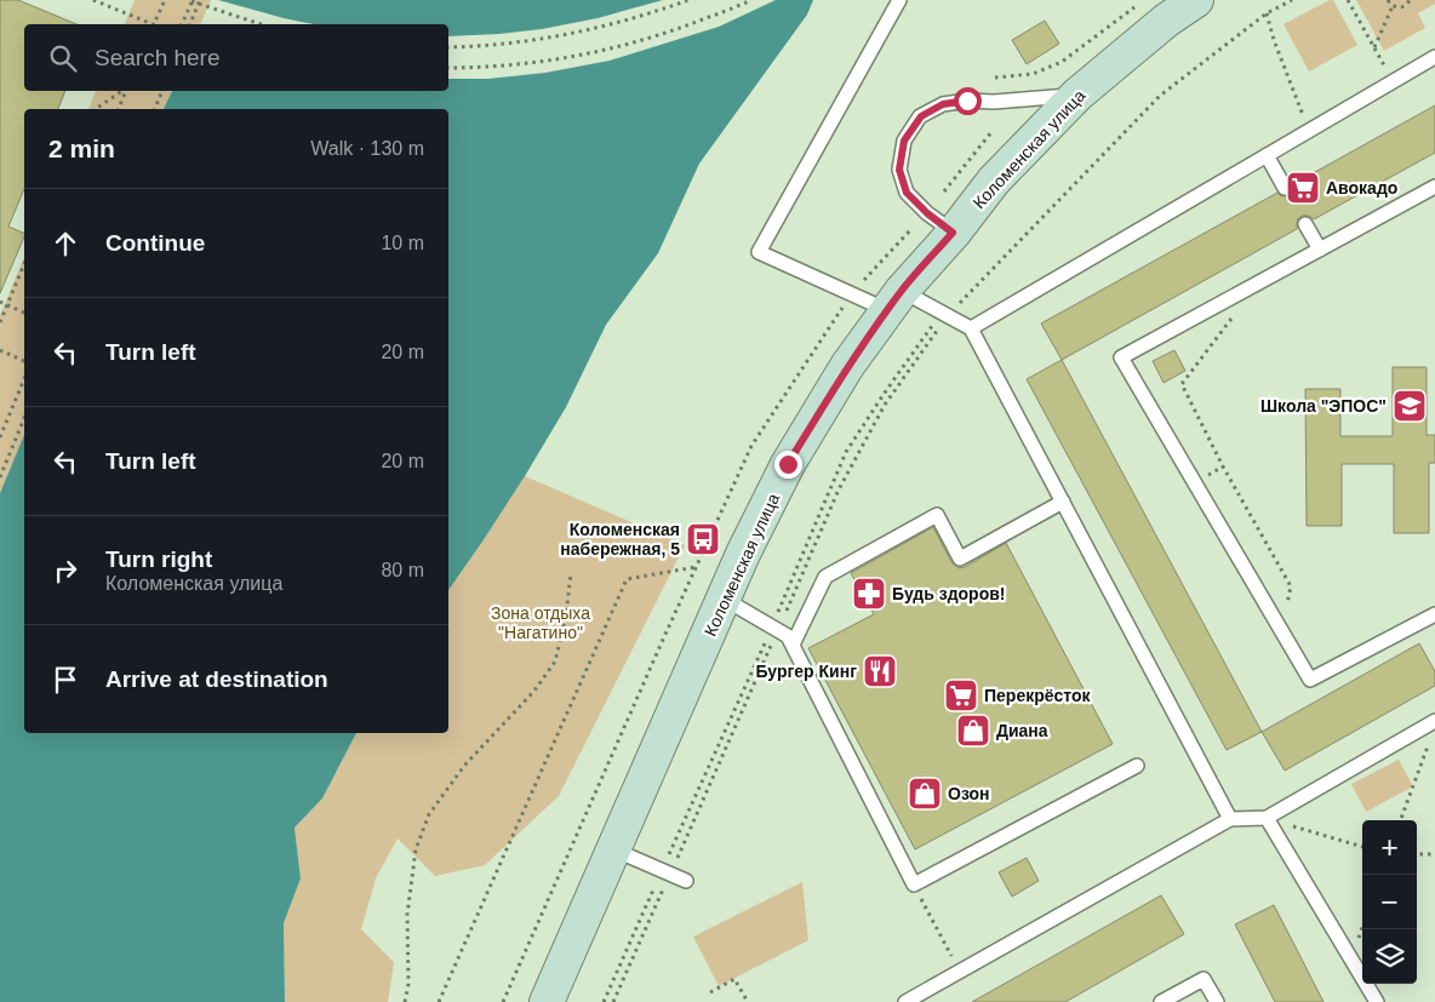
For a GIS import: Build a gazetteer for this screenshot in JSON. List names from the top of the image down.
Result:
{
  "streets": {
    "street": ["Коломенская улица"]
  },
  "parks": ["Зона отдыха \"Нагатино\""],
  "places": {
    "supermarket": ["Авокадо", "Перекрёсток"],
    "school or university": ["Школа \"ЭПОС\""],
    "bus stop": ["Коломенская набережная, 5"],
    "pharmacy": ["Будь здоров!"],
    "restaurant": ["Бургер Кинг"],
    "shop": ["Диана", "Озон"]
  },
  "page": {
    "search": "Search here",
    "heading": ["2 min", "Walk · 130 m"],
    "list": [
      ["Continue", "10 m"],
      ["Turn left", "20 m"],
      ["Turn left", "20 m"],
      ["Turn right", "Коломенская улица", "80 m"],
      "Arrive at destination"
    ],
    "map_buttons": ["+", "−"]
  }
}
